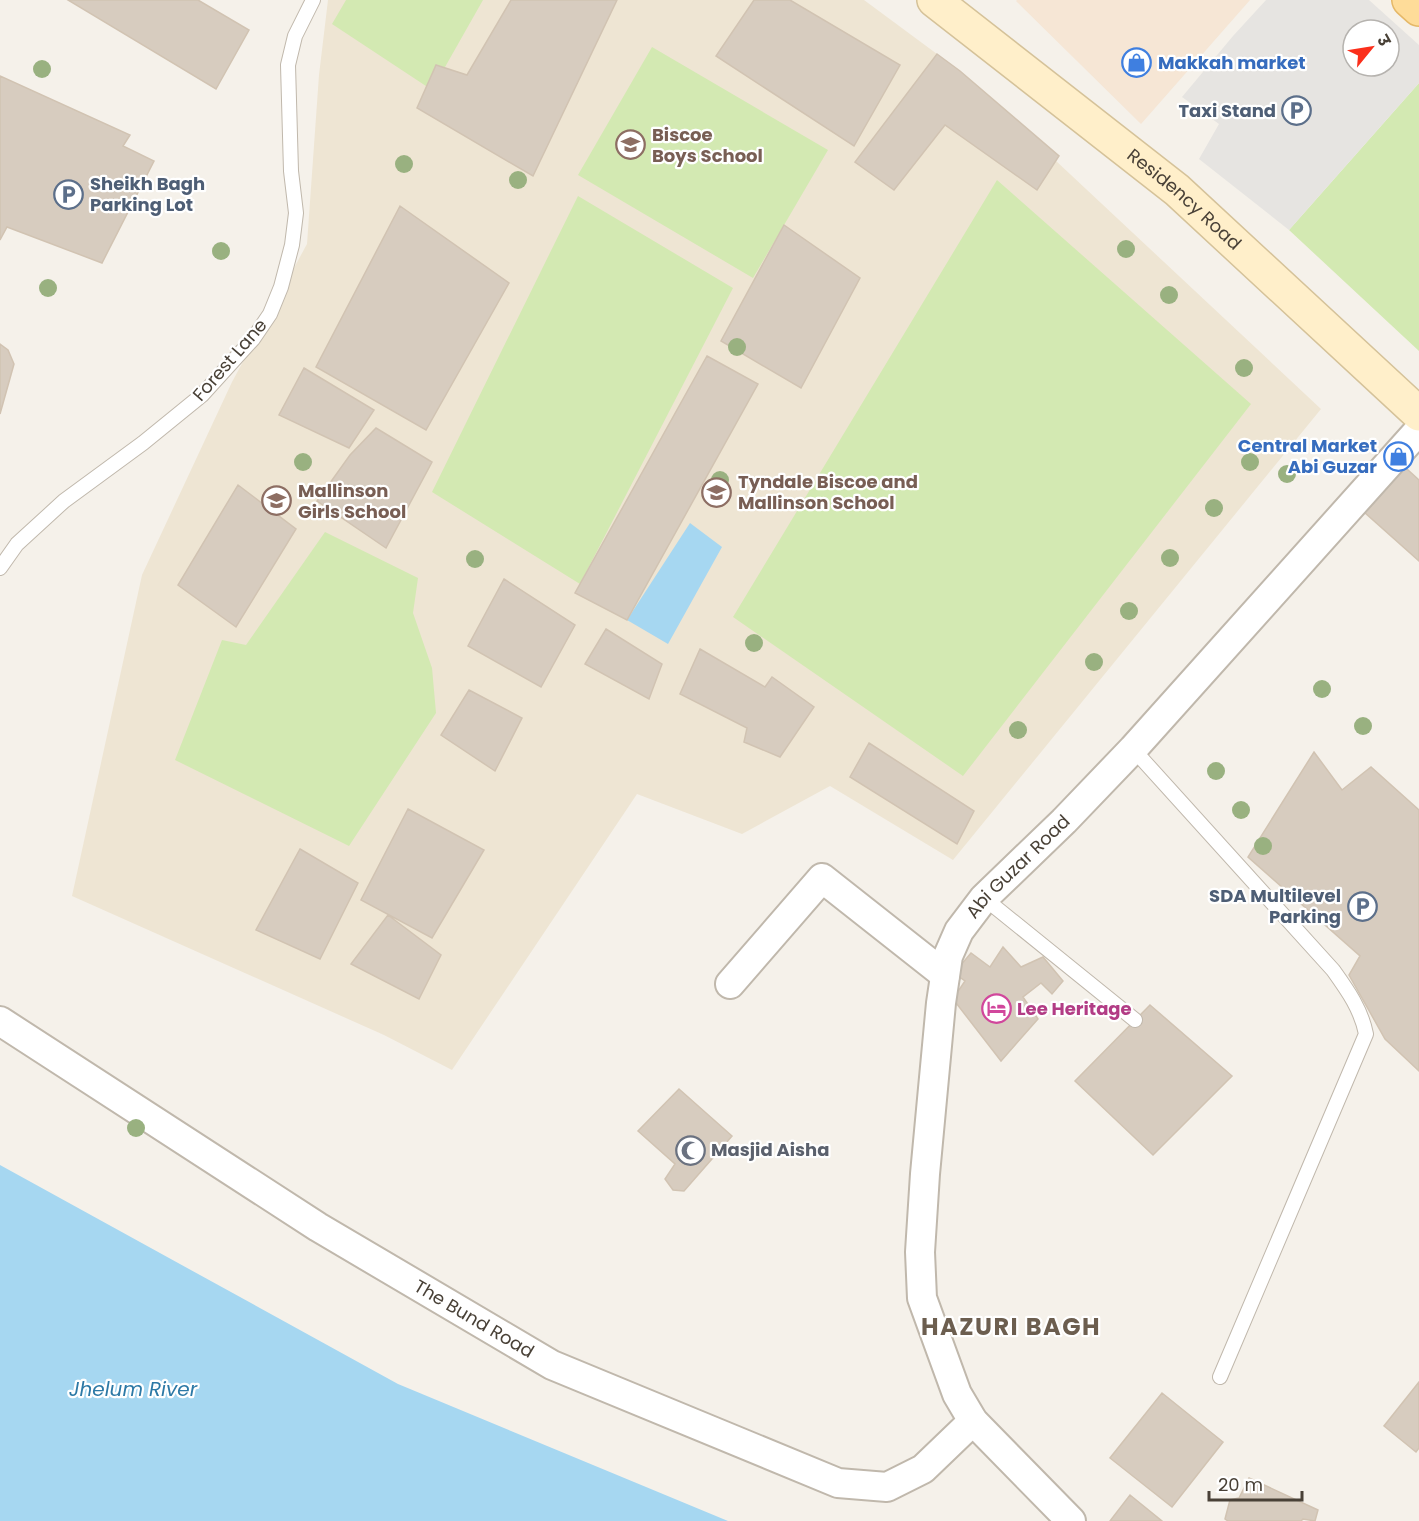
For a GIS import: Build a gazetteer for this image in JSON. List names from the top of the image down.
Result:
{
  "streets": {
    "main road": ["Residency Road"],
    "street": ["Abi Guzar Road", "The Bund Road"],
    "lane": ["Forest Lane"]
  },
  "crossings": [
    ["Abi Guzar Road", "The Bund Road"]
  ],
  "districts": ["HAZURI BAGH"],
  "water": ["Jhelum River"],
  "places": {
    "shop": ["Makkah market", "Central Market Abi Guzar"],
    "parking": ["Taxi Stand", "Sheikh Bagh Parking Lot", "SDA Multilevel Parking"],
    "school or university": ["Biscoe Boys School", "Tyndale Biscoe and Mallinson School", "Mallinson Girls School"],
    "hotel": ["Lee Heritage"],
    "mosque": ["Masjid Aisha"]
  },
  "scale_bar": "20 m",
  "north": "top right"
}
